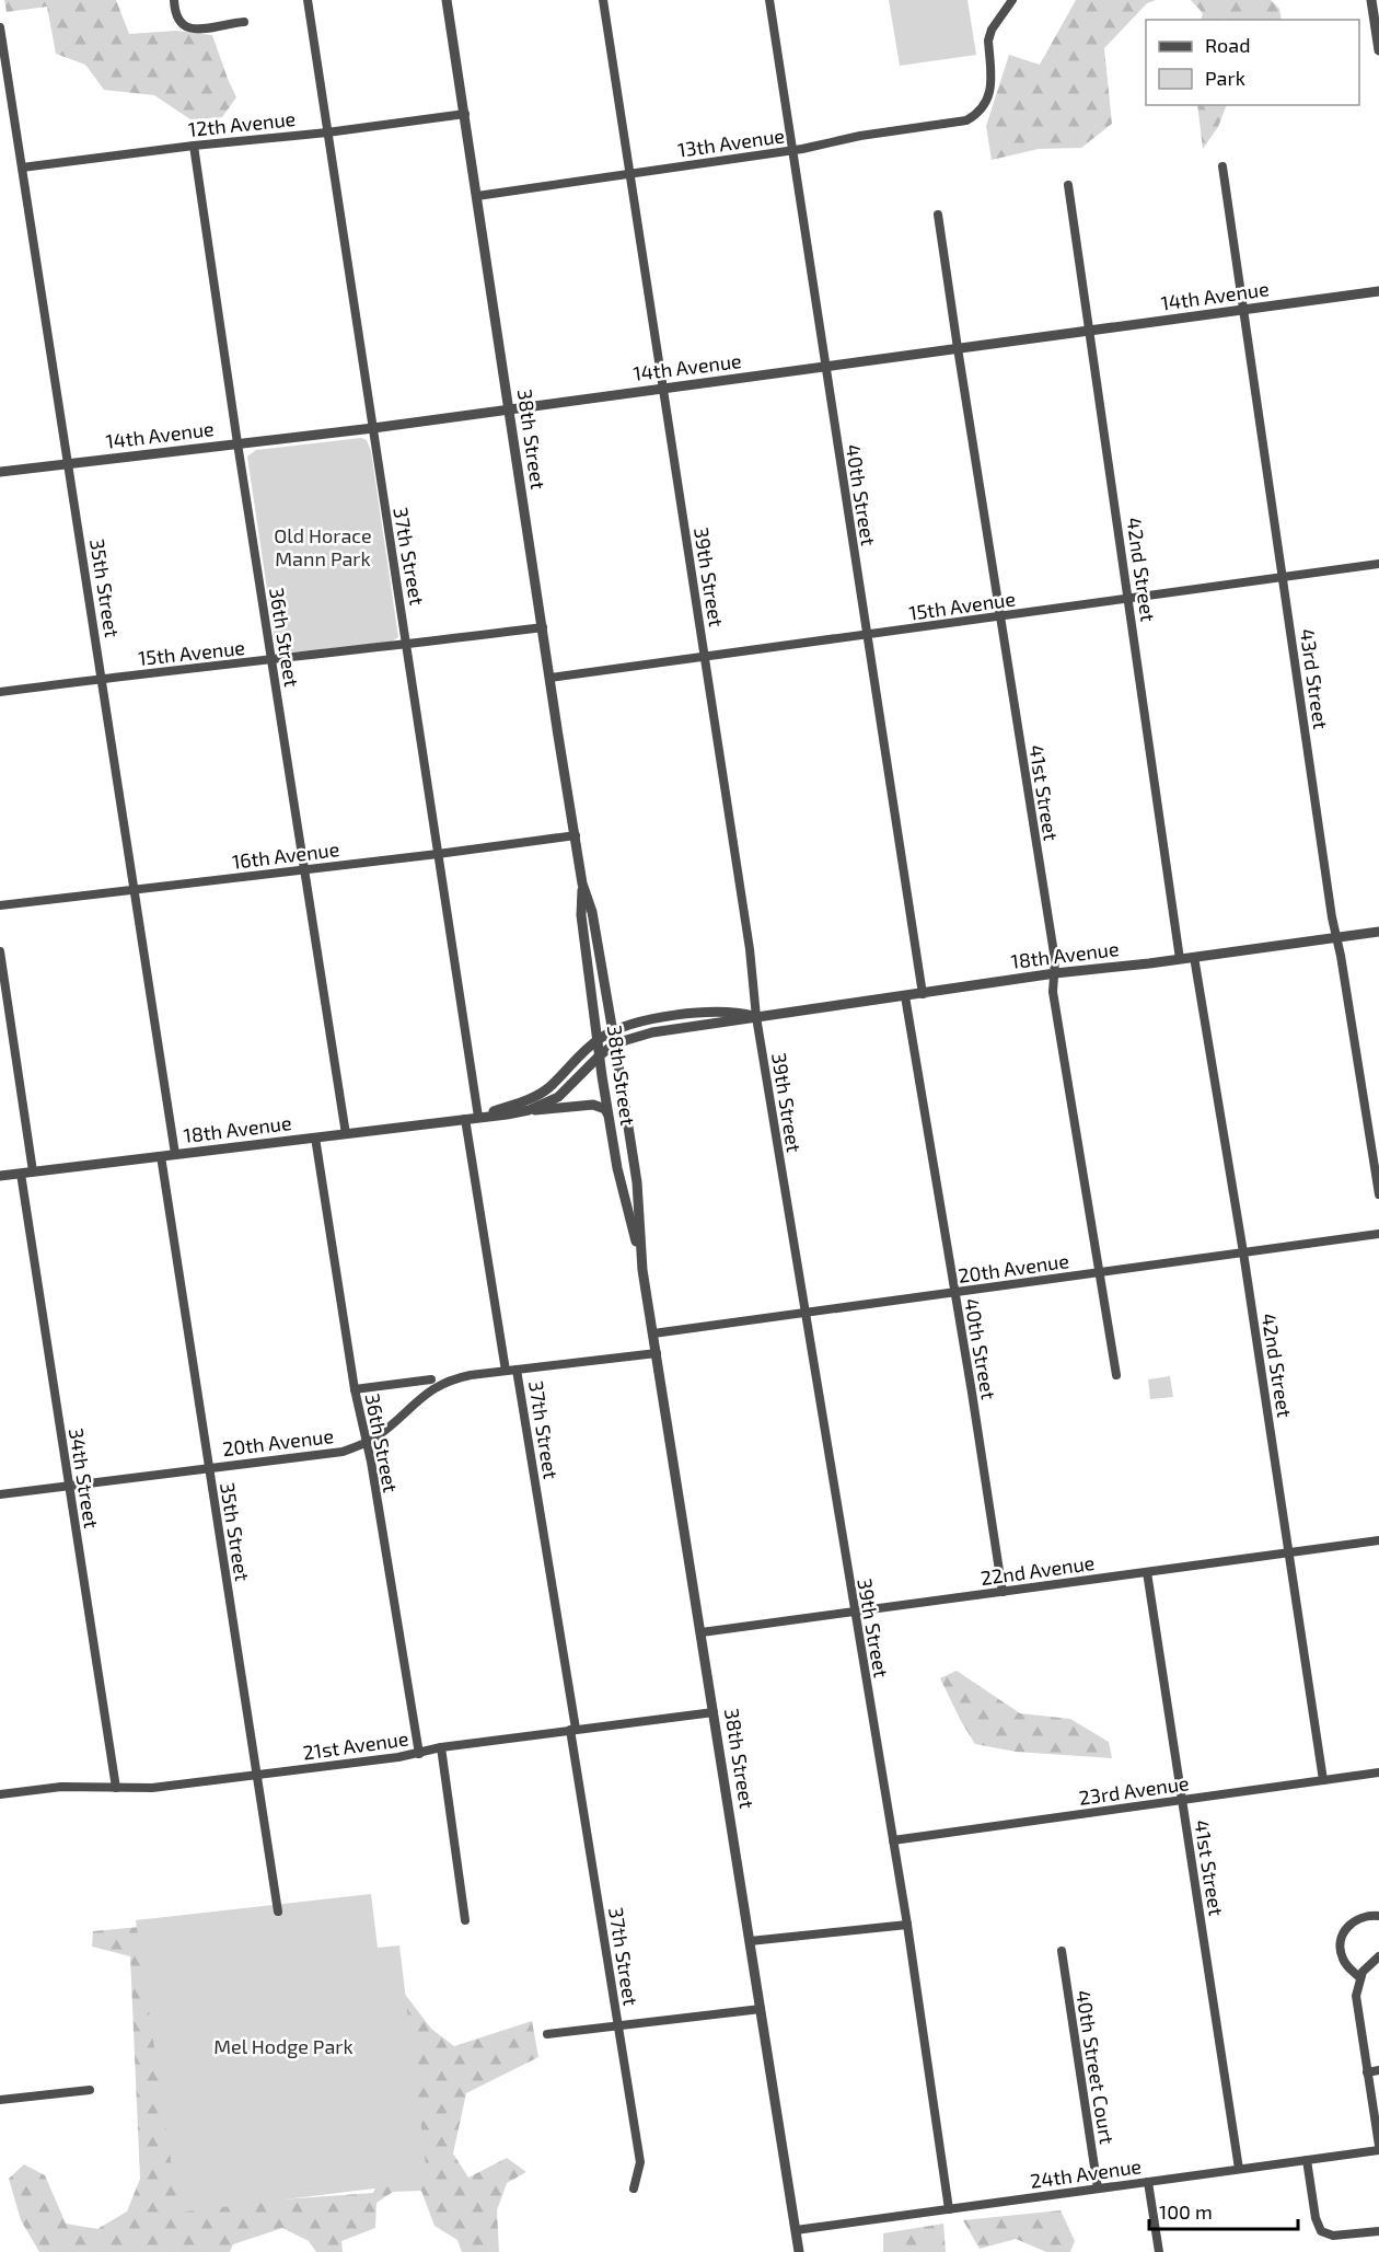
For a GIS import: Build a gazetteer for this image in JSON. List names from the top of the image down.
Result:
{
  "streets": {
    "street": [
      "12th Avenue",
      "13th Avenue",
      "14th Avenue",
      "38th Street",
      "40th Street",
      "37th Street",
      "42nd Street",
      "39th Street",
      "35th Street",
      "15th Avenue",
      "36th Street",
      "43rd Street",
      "41st Street",
      "16th Avenue",
      "18th Avenue",
      "20th Avenue",
      "34th Street",
      "22nd Avenue",
      "21st Avenue",
      "23rd Avenue",
      "40th Street Court",
      "24th Avenue"
    ]
  },
  "crossings": [
    ["12th Avenue", "38th Street"],
    ["12th Avenue", "37th Street"],
    ["12th Avenue", "35th Street"],
    ["12th Avenue", "36th Street"],
    ["13th Avenue", "38th Street"],
    ["13th Avenue", "40th Street"],
    ["13th Avenue", "39th Street"],
    ["14th Avenue", "38th Street"],
    ["14th Avenue", "40th Street"],
    ["14th Avenue", "37th Street"],
    ["14th Avenue", "42nd Street"],
    ["14th Avenue", "39th Street"],
    ["14th Avenue", "35th Street"],
    ["14th Avenue", "36th Street"],
    ["14th Avenue", "43rd Street"],
    ["14th Avenue", "41st Street"],
    ["38th Street", "15th Avenue"],
    ["38th Street", "16th Avenue"],
    ["38th Street", "18th Avenue"],
    ["38th Street", "20th Avenue"],
    ["38th Street", "22nd Avenue"],
    ["38th Street", "21st Avenue"],
    ["38th Street", "24th Avenue"],
    ["40th Street", "15th Avenue"],
    ["40th Street", "18th Avenue"],
    ["40th Street", "20th Avenue"],
    ["40th Street", "22nd Avenue"],
    ["37th Street", "15th Avenue"],
    ["37th Street", "16th Avenue"],
    ["37th Street", "18th Avenue"],
    ["37th Street", "20th Avenue"],
    ["37th Street", "21st Avenue"],
    ["42nd Street", "15th Avenue"],
    ["42nd Street", "18th Avenue"],
    ["42nd Street", "20th Avenue"],
    ["42nd Street", "22nd Avenue"],
    ["42nd Street", "23rd Avenue"],
    ["39th Street", "15th Avenue"],
    ["39th Street", "18th Avenue"],
    ["39th Street", "20th Avenue"],
    ["39th Street", "22nd Avenue"],
    ["39th Street", "23rd Avenue"],
    ["39th Street", "24th Avenue"],
    ["35th Street", "15th Avenue"],
    ["35th Street", "16th Avenue"],
    ["35th Street", "18th Avenue"],
    ["35th Street", "20th Avenue"],
    ["35th Street", "21st Avenue"],
    ["15th Avenue", "36th Street"],
    ["15th Avenue", "43rd Street"],
    ["15th Avenue", "41st Street"],
    ["36th Street", "16th Avenue"],
    ["36th Street", "18th Avenue"],
    ["36th Street", "20th Avenue"],
    ["36th Street", "21st Avenue"],
    ["43rd Street", "18th Avenue"],
    ["41st Street", "18th Avenue"],
    ["41st Street", "20th Avenue"],
    ["41st Street", "22nd Avenue"],
    ["41st Street", "23rd Avenue"],
    ["41st Street", "24th Avenue"],
    ["18th Avenue", "34th Street"],
    ["20th Avenue", "34th Street"],
    ["34th Street", "21st Avenue"],
    ["40th Street Court", "24th Avenue"]
  ],
  "parks": ["Old Horace Mann Park", "Mel Hodge Park"],
  "legend": ["Road", "Park"],
  "scale_bar": "100 m"
}
